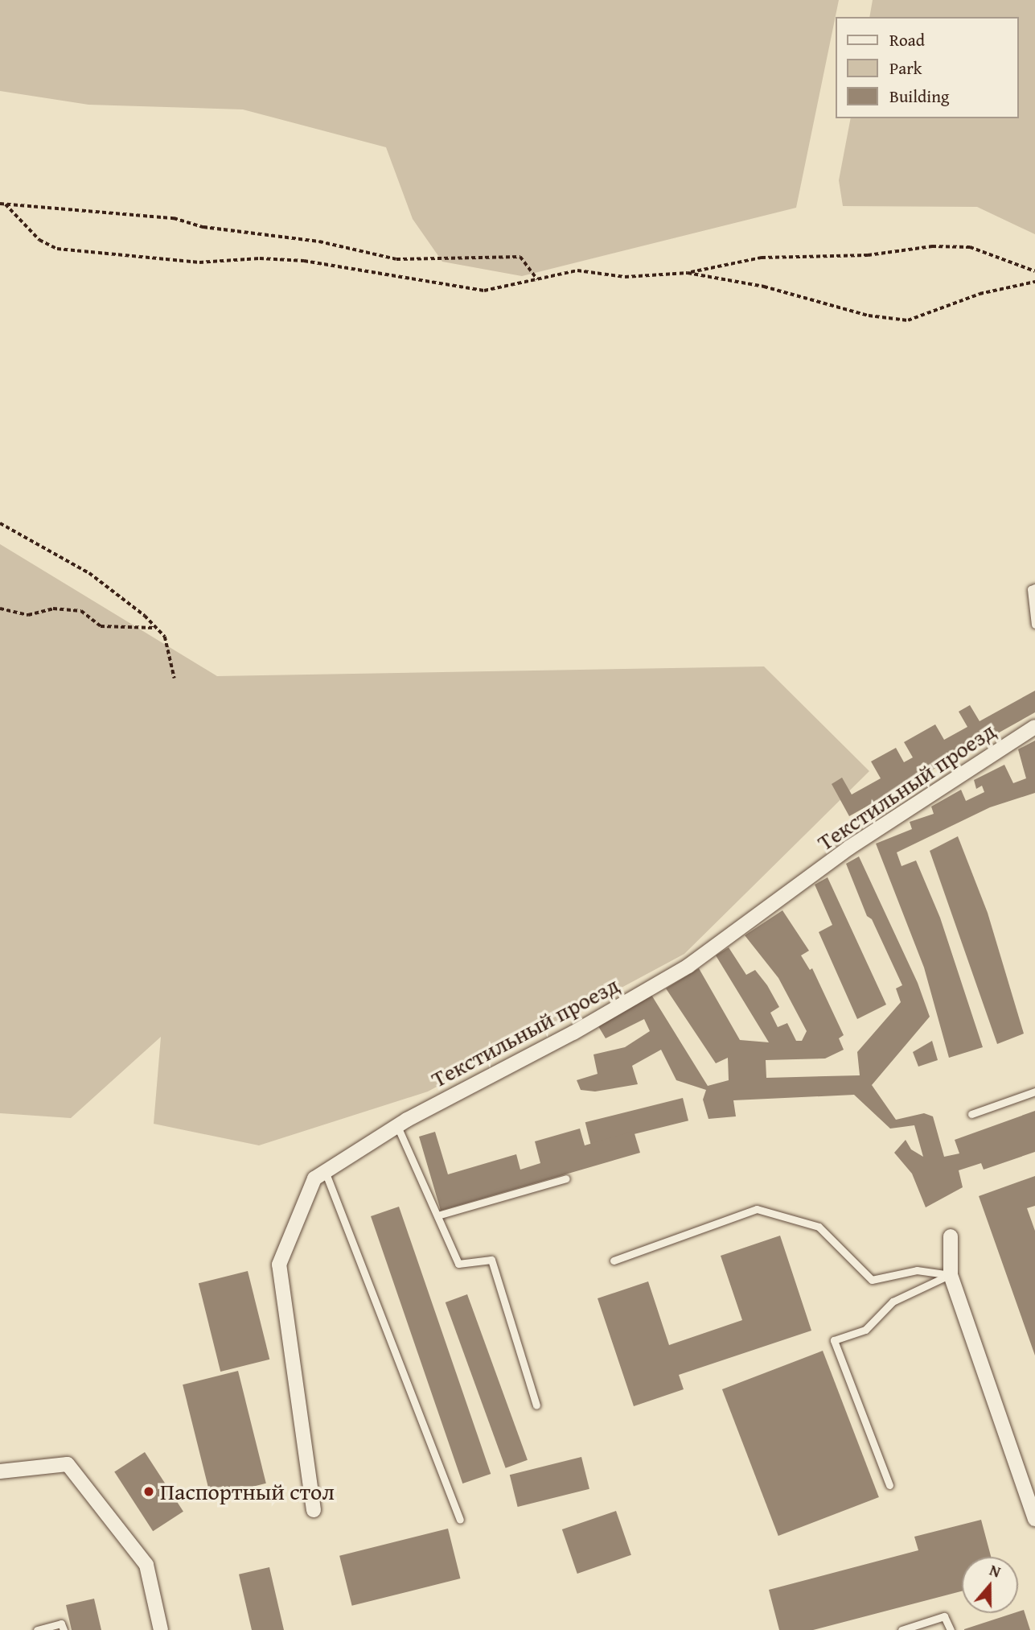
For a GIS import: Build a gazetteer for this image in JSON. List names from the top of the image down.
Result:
{
  "streets": {
    "street": ["Текстильный проезд"]
  },
  "places": ["Паспортный стол"],
  "legend": ["Road", "Park", "Building"],
  "north": "top"
}
